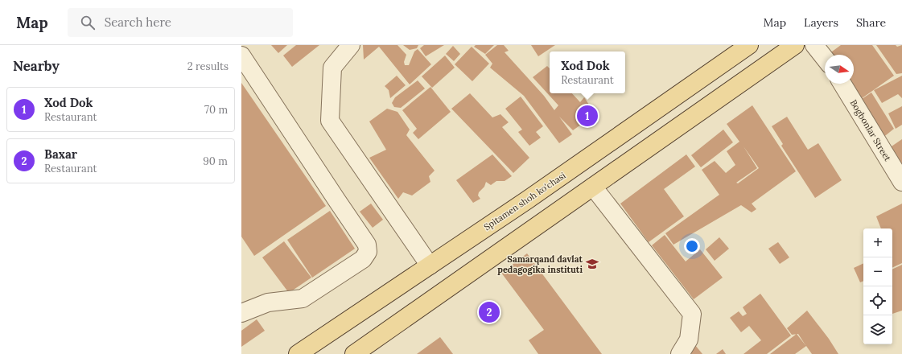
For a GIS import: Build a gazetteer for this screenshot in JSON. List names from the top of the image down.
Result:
{
  "streets": {
    "main road": ["Spitamen shoh ko'chasi"],
    "lane": ["Bogbonlar Street"]
  },
  "places": {
    "school or university": ["Samarqand davlat pedagogika instituti"]
  },
  "north": "right",
  "page": {
    "header": "Map",
    "search": "Search here",
    "nav": ["Map", "Layers", "Share"],
    "heading": ["Nearby", "2 results"],
    "popup": ["Xod Dok", "Restaurant"],
    "list": [
      {
        "mark": "1",
        "name": "Xod Dok",
        "note": "Restaurant",
        "value": "70 m"
      },
      {
        "mark": "2",
        "name": "Baxar",
        "note": "Restaurant",
        "value": "90 m"
      }
    ],
    "pins": ["1", "2"],
    "map_buttons": ["+", "−"]
  }
}
